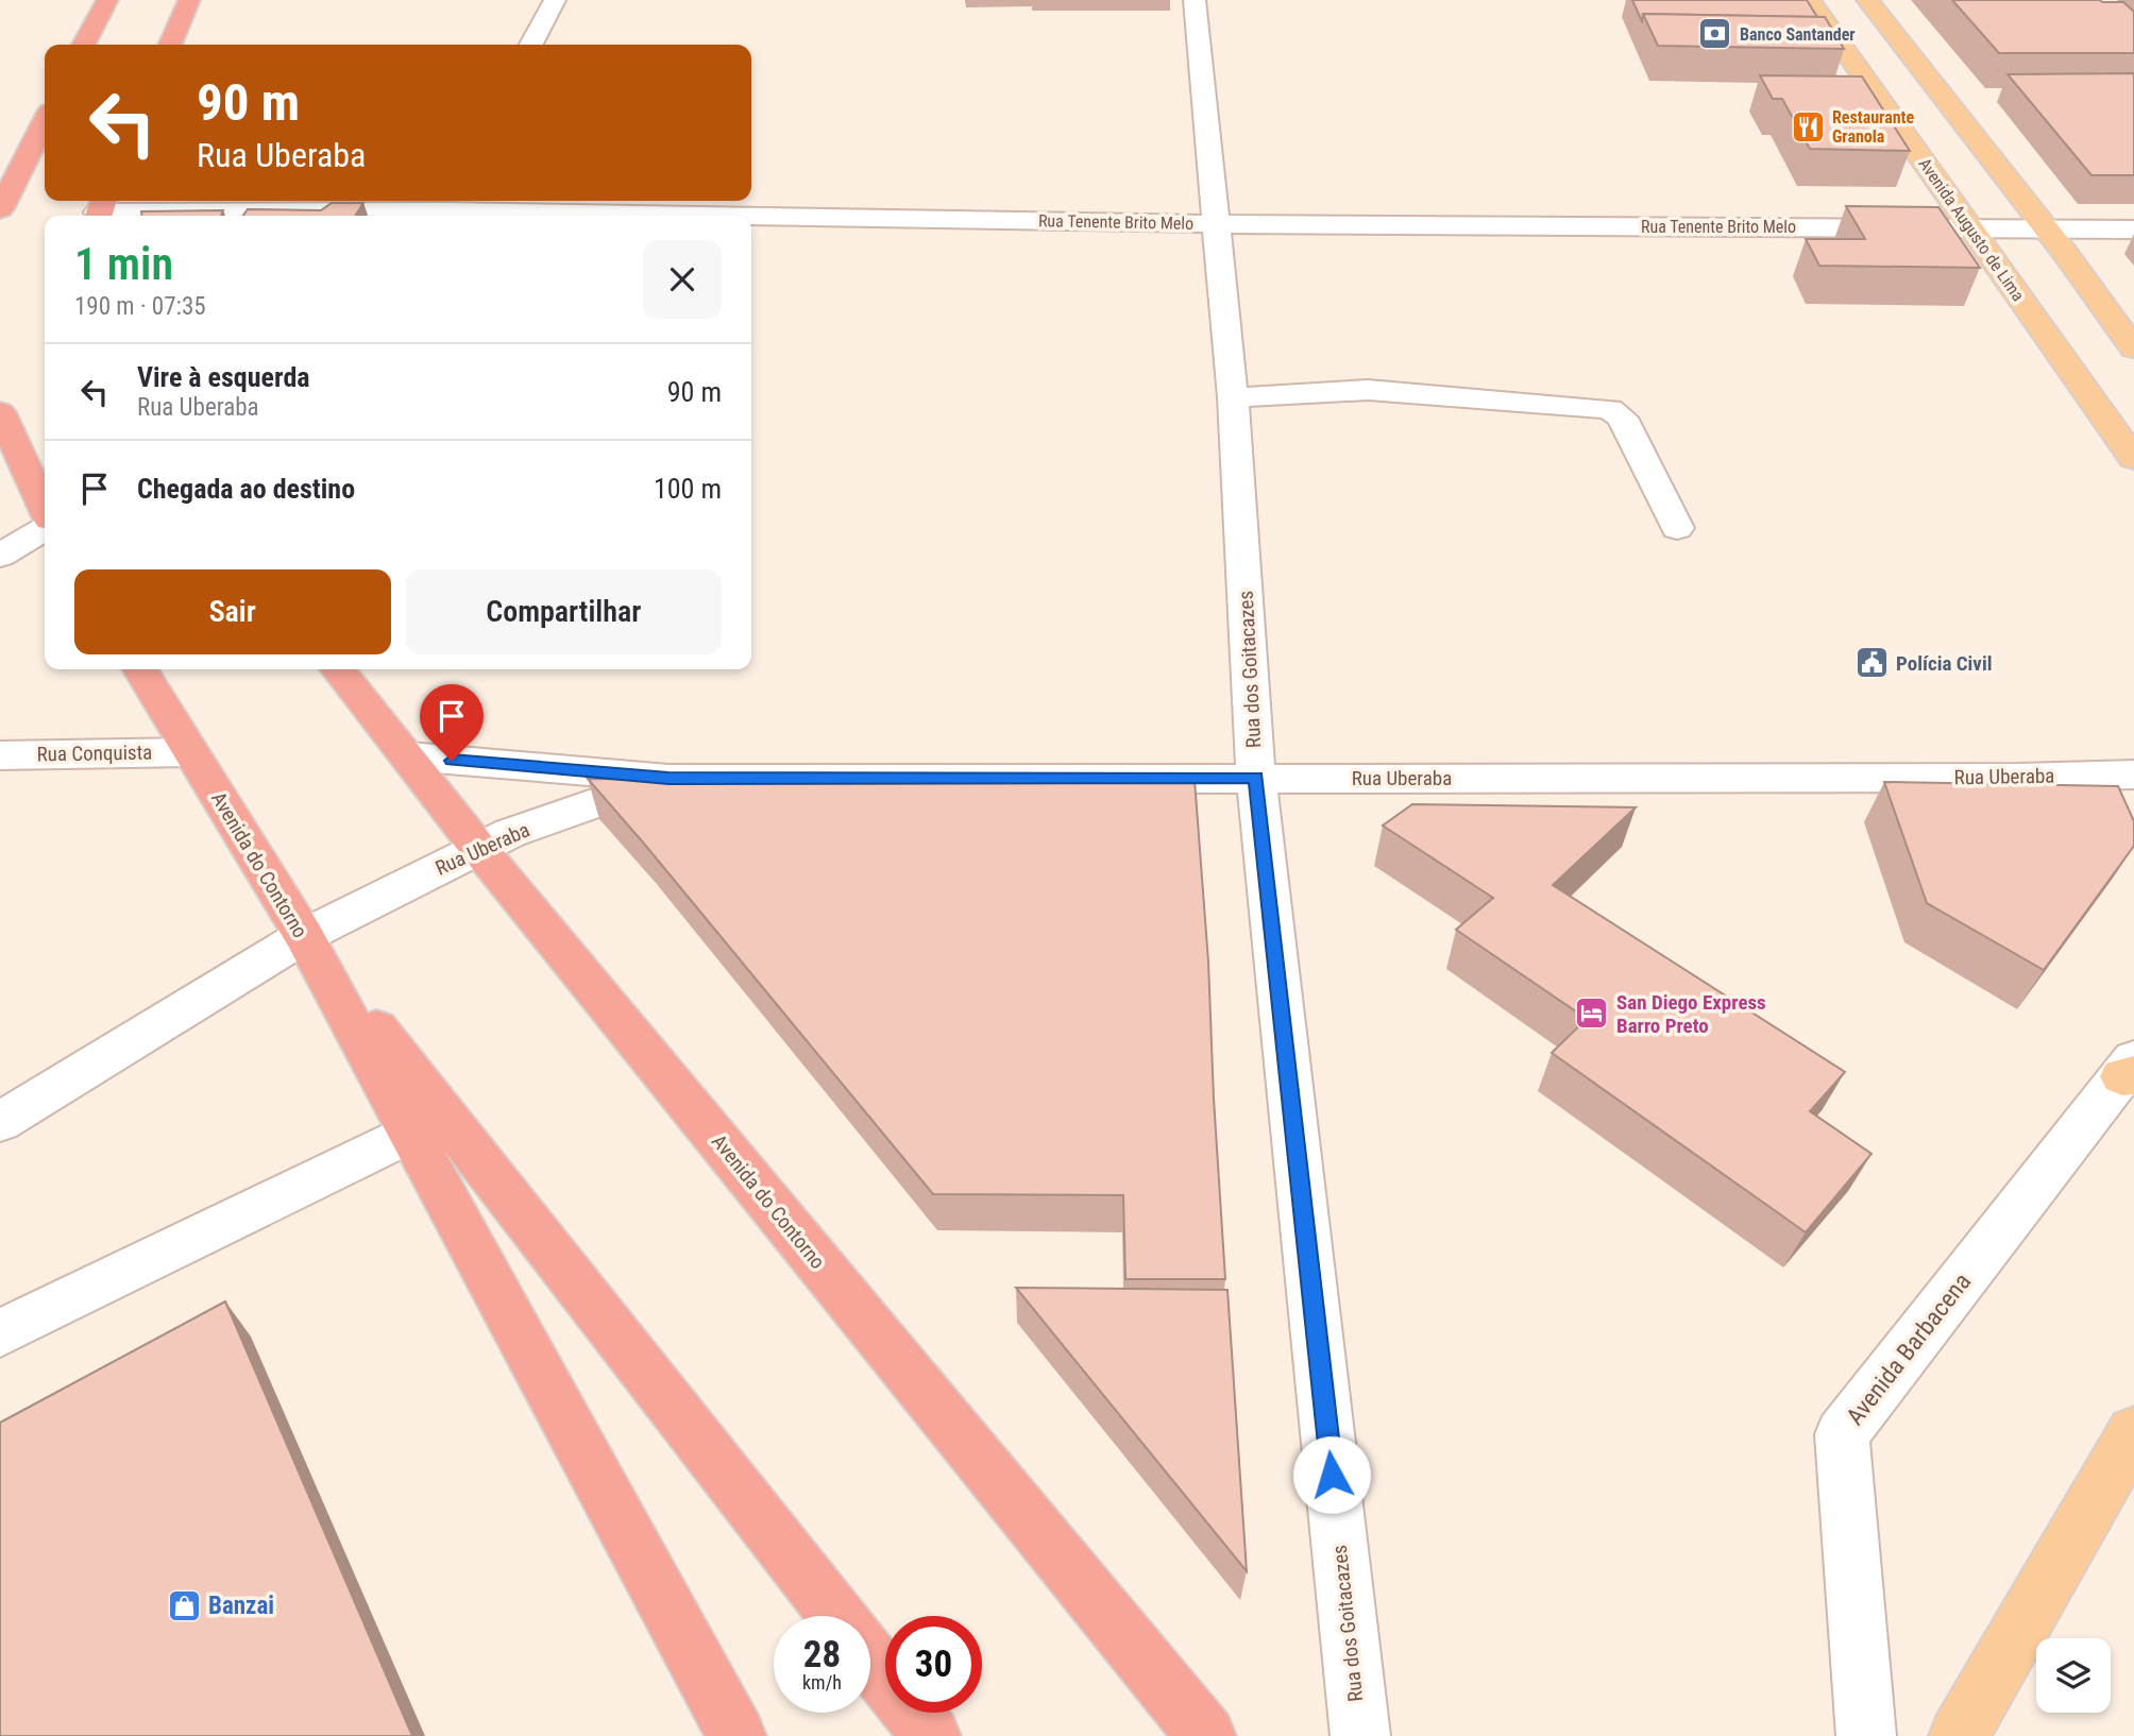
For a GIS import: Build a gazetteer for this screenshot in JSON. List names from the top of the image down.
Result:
{
  "streets": {
    "highway": ["Avenida do Contorno"],
    "main road": ["Avenida Augusto de Lima"],
    "street": [
      "Rua Tenente Brito Melo",
      "Rua dos Goitacazes",
      "Rua Conquista",
      "Rua Uberaba",
      "Avenida Barbacena"
    ]
  },
  "crossings": [
    ["Rua Tenente Brito Melo", "Avenida Augusto de Lima"],
    ["Rua Tenente Brito Melo", "Rua dos Goitacazes"],
    ["Rua dos Goitacazes", "Rua Uberaba"],
    ["Rua Conquista", "Avenida do Contorno"],
    ["Rua Uberaba", "Avenida do Contorno"]
  ],
  "places": {
    "bank": ["Banco Santander"],
    "restaurant": ["Restaurante Granola"],
    "public building": ["Polícia Civil"],
    "hotel": ["San Diego Express Barro Preto"],
    "shop": ["Banzai"]
  },
  "page": {
    "turn": ["90 m", "Rua Uberaba"],
    "heading": ["1 min", "190 m · 07:35"],
    "list": [
      {
        "name": "Vire à esquerda",
        "note": "Rua Uberaba",
        "value": "90 m"
      },
      {
        "name": "Chegada ao destino",
        "value": "100 m"
      }
    ],
    "buttons": ["Sair", "Compartilhar"],
    "speed": "28 km/h",
    "limit": "30"
  }
}
